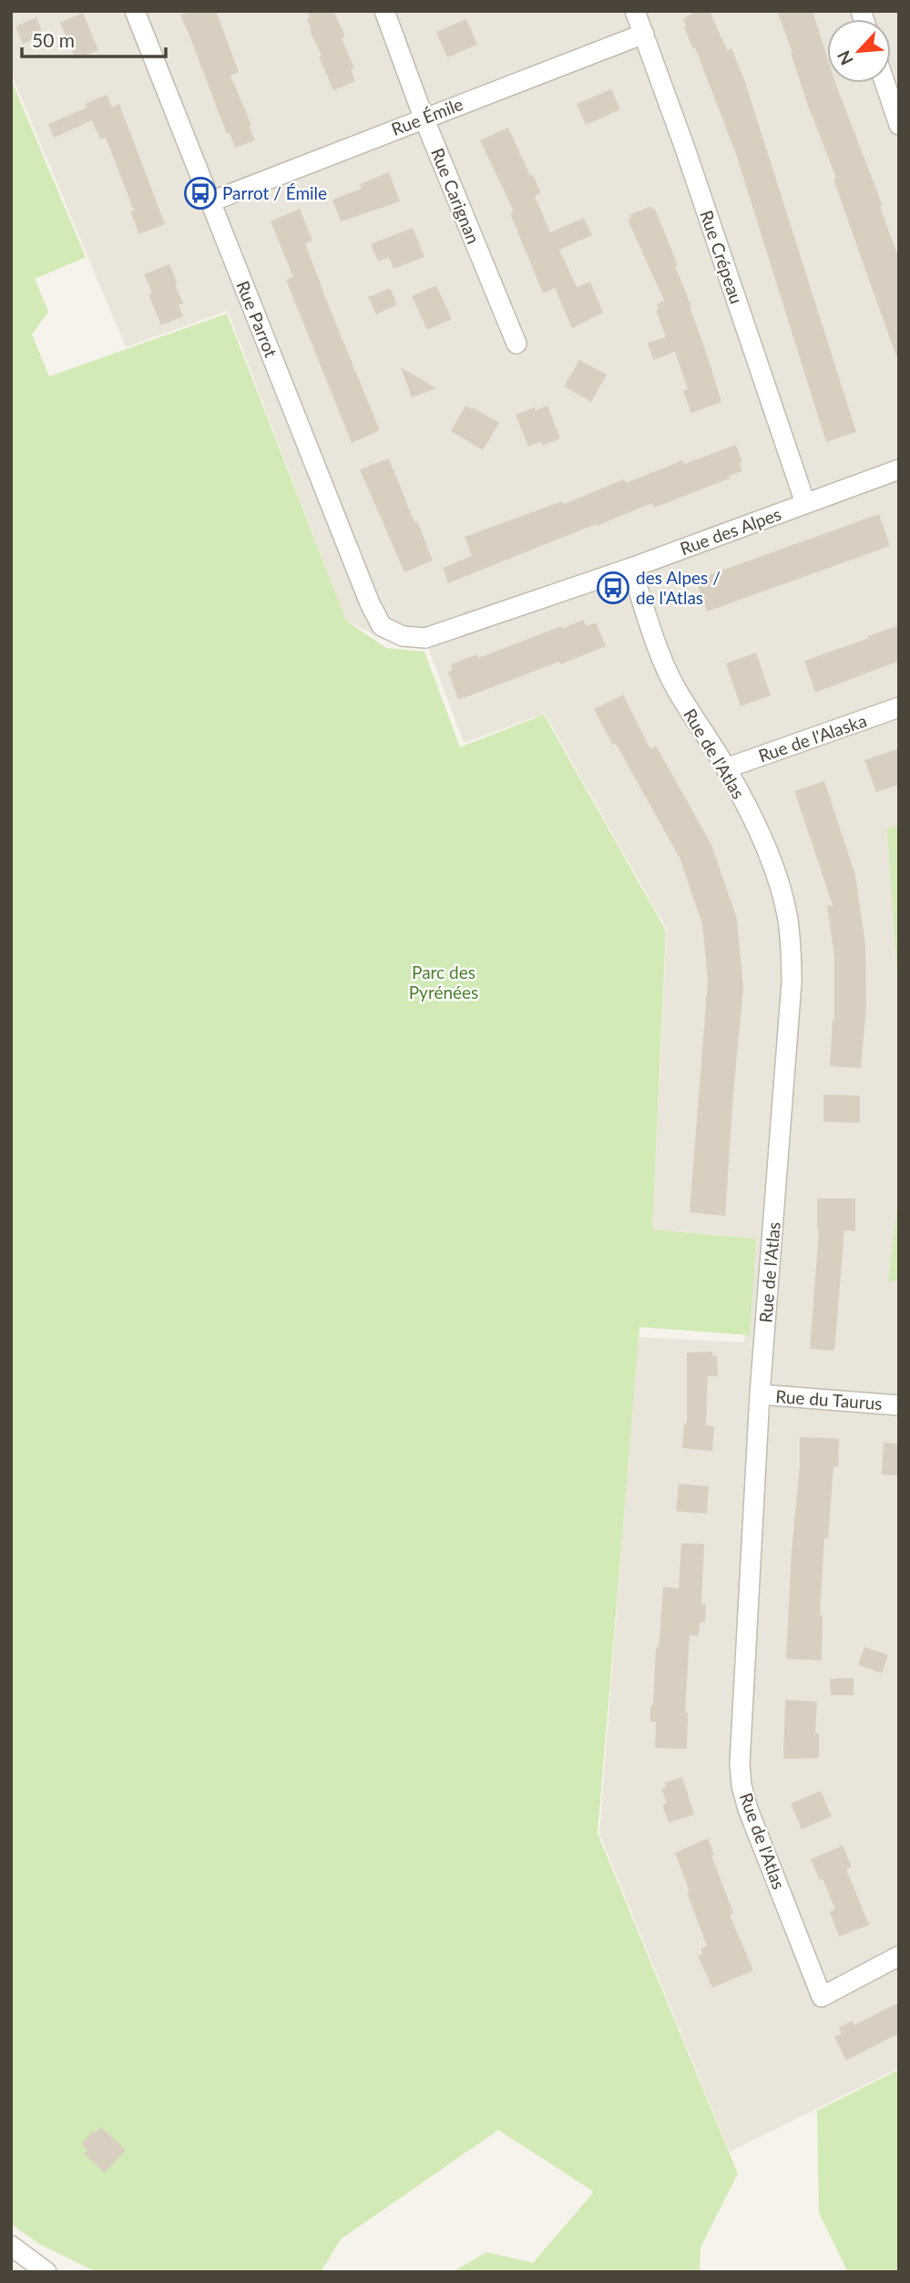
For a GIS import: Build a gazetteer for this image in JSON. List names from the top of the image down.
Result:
{
  "streets": {
    "street": [
      "Rue Émile",
      "Rue Carignan",
      "Rue Crépeau",
      "Rue Parrot",
      "Rue des Alpes",
      "Rue de l'Alaska",
      "Rue de l'Atlas",
      "Rue du Taurus"
    ]
  },
  "crossings": [
    ["Rue Émile", "Rue Carignan"],
    ["Rue Émile", "Rue Crépeau"],
    ["Rue Émile", "Rue Parrot"],
    ["Rue Crépeau", "Rue des Alpes"],
    ["Rue Parrot", "Rue des Alpes"],
    ["Rue des Alpes", "Rue de l'Atlas"],
    ["Rue de l'Alaska", "Rue de l'Atlas"],
    ["Rue de l'Atlas", "Rue du Taurus"]
  ],
  "parks": ["Parc des Pyrénées"],
  "places": {
    "bus stop": ["Parrot / Émile", "des Alpes / de l'Atlas"]
  },
  "scale_bar": "50 m",
  "north": "bottom left"
}
